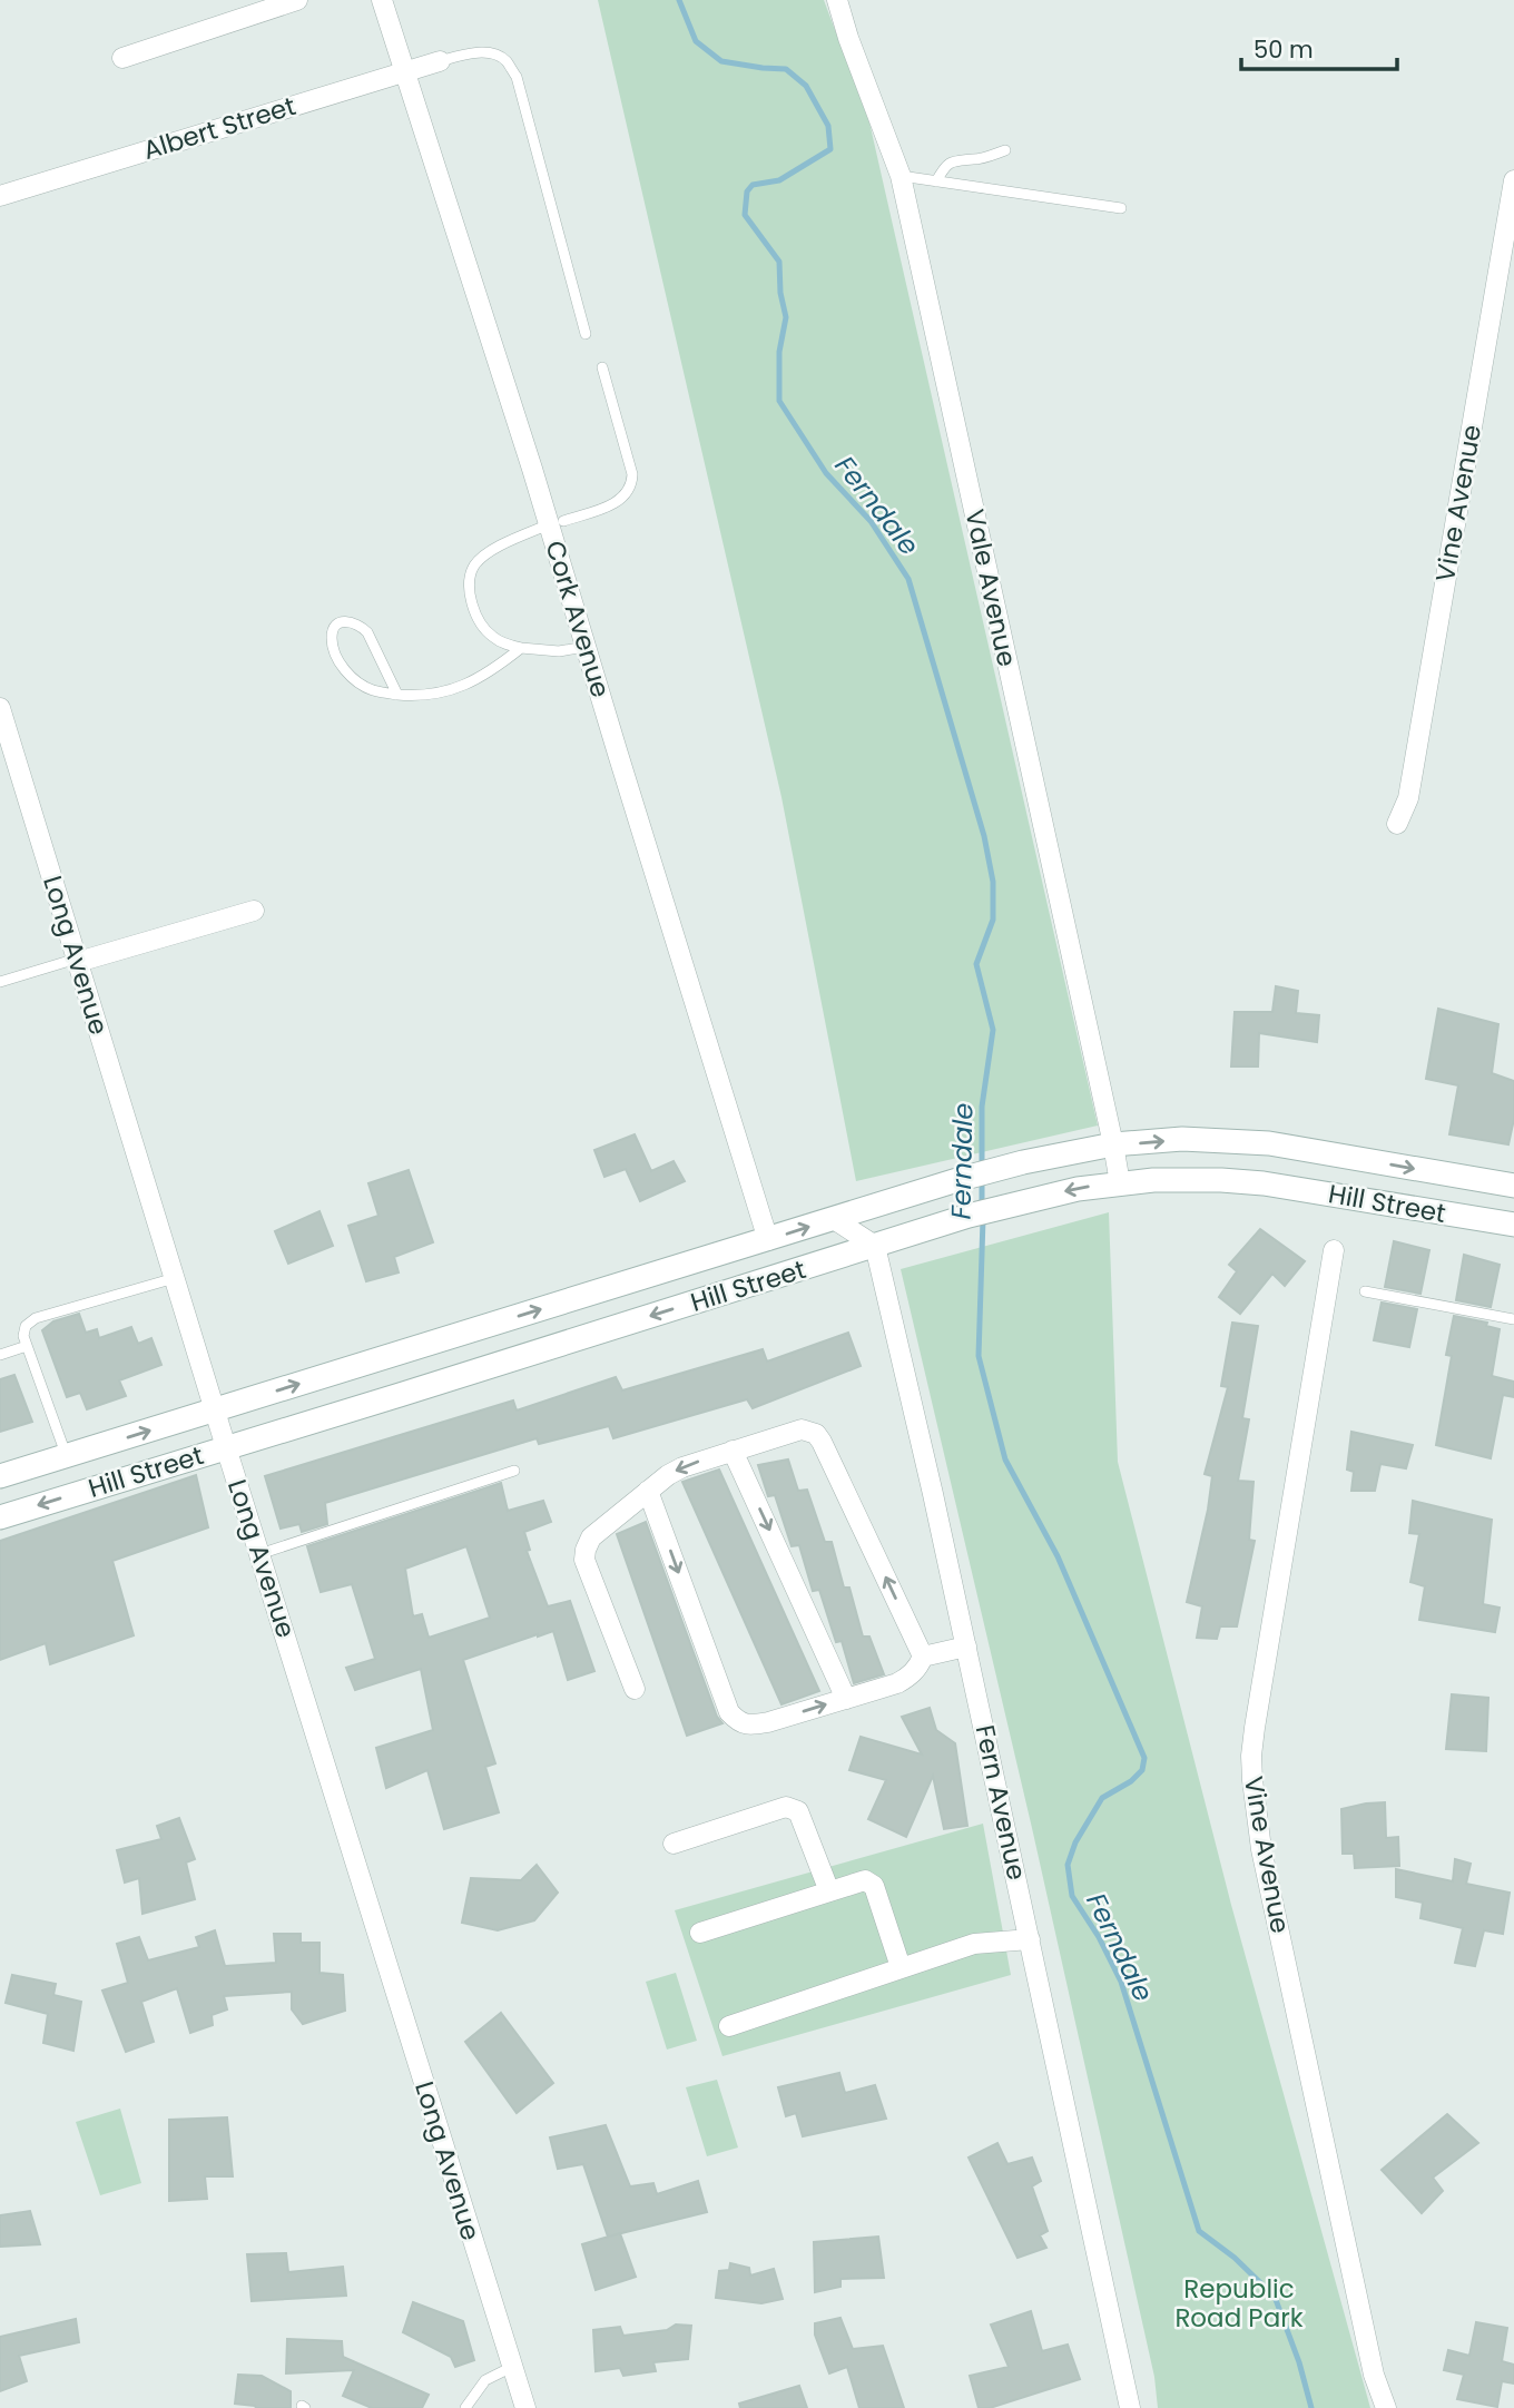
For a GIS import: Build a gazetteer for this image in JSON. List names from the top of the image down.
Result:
{
  "streets": {
    "main road": ["Hill Street"],
    "street": [
      "Albert Street",
      "Vine Avenue",
      "Vale Avenue",
      "Cork Avenue",
      "Long Avenue",
      "Fern Avenue"
    ]
  },
  "crossings": [
    ["Albert Street", "Cork Avenue"],
    ["Vale Avenue", "Hill Street"],
    ["Cork Avenue", "Hill Street"],
    ["Long Avenue", "Hill Street"],
    ["Hill Street", "Fern Avenue"]
  ],
  "water": ["Ferndale"],
  "parks": ["Republic Road Park"],
  "scale_bar": "50 m"
}
